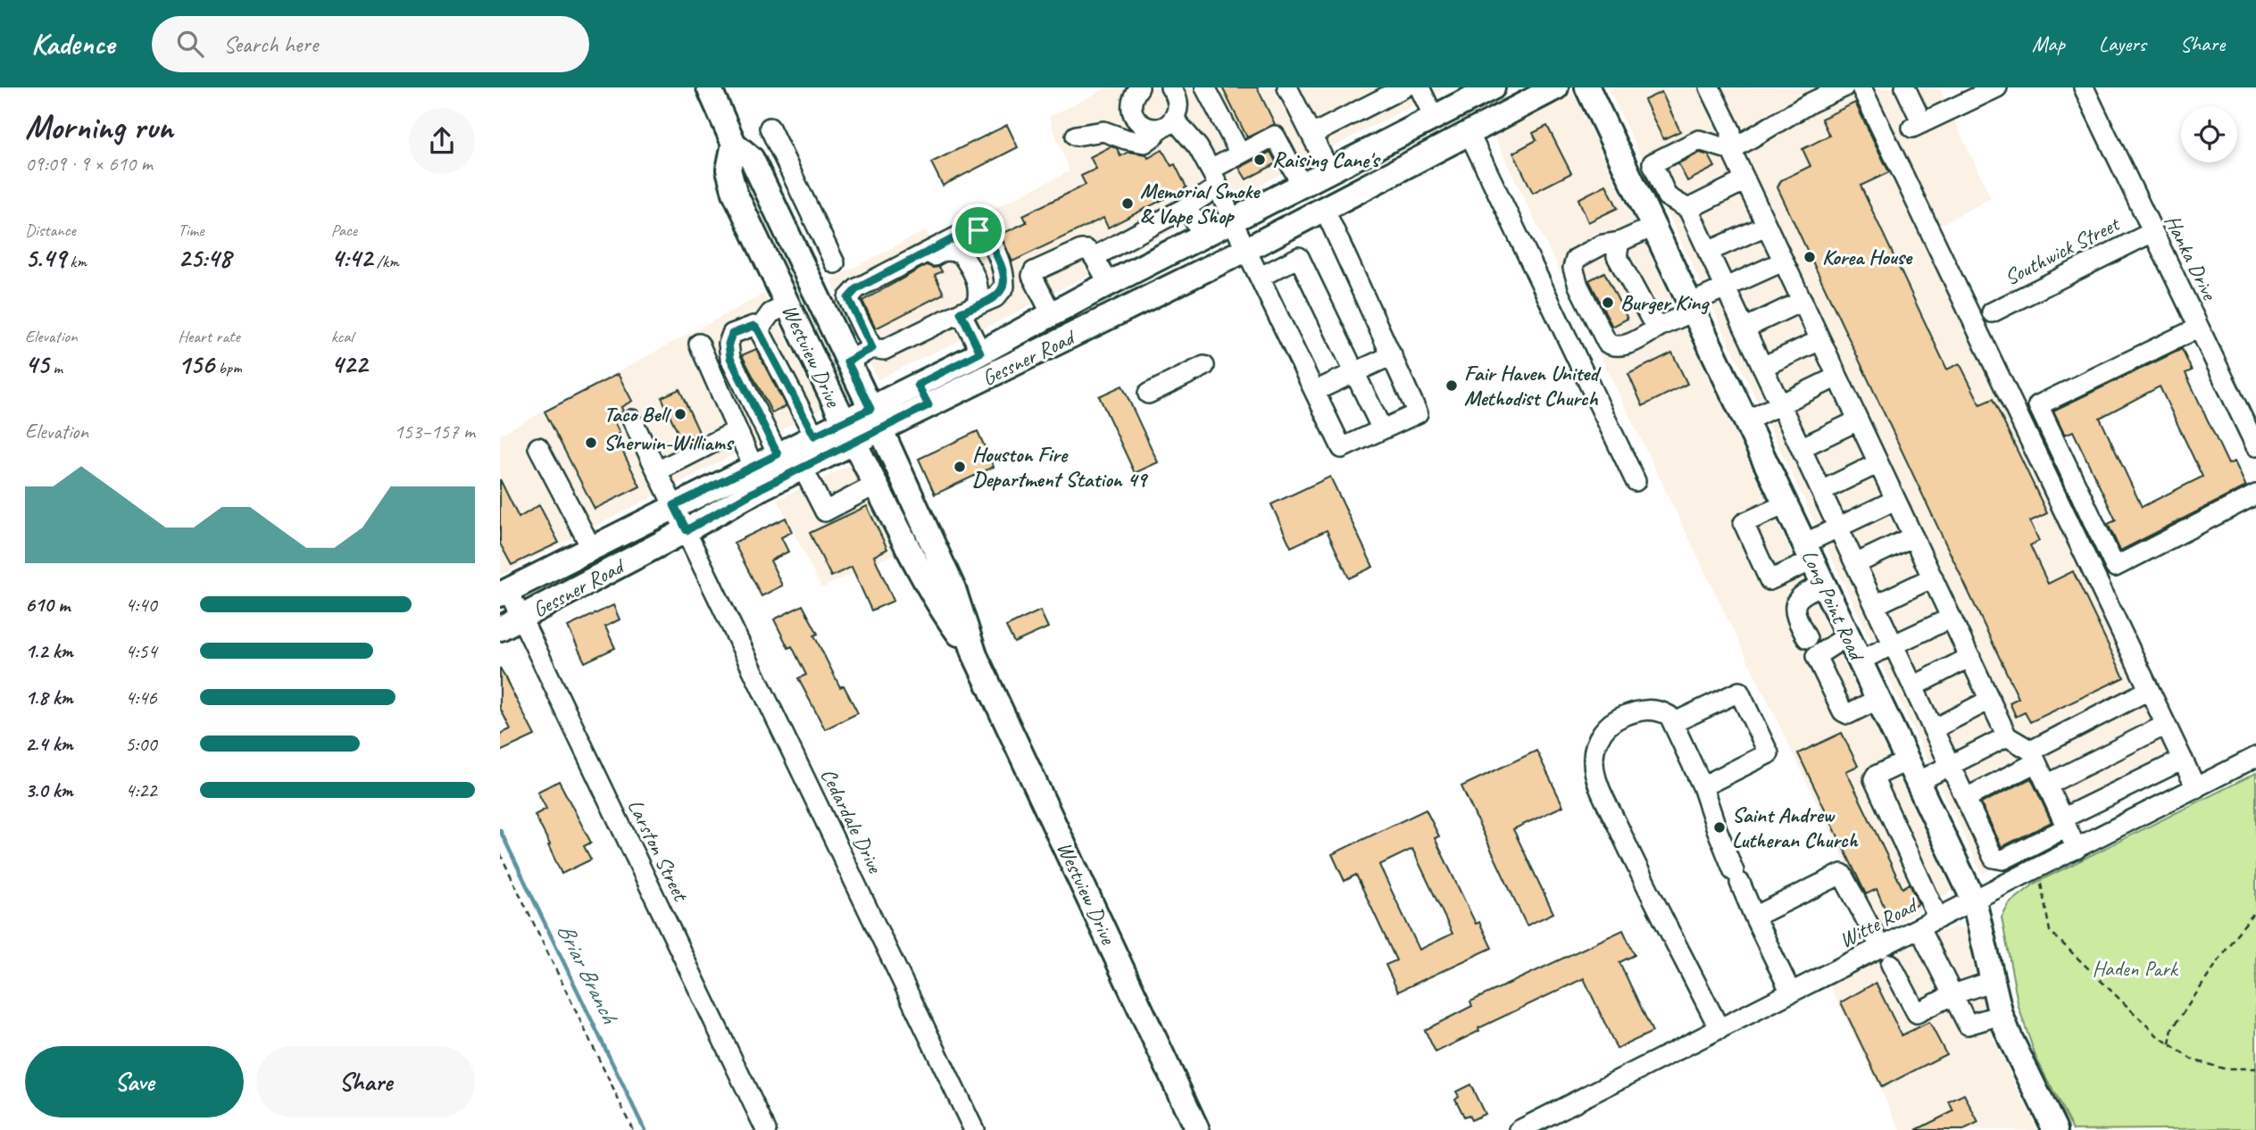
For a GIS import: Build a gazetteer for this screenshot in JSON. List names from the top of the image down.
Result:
{
  "streets": {
    "main road": ["Westview Drive", "Gessner Road", "Long Point Road"],
    "street": [
      "Southwick Street",
      "Hanka Drive",
      "Cedardale Drive",
      "Larston Street",
      "Witte Road"
    ]
  },
  "crossings": [
    ["Southwick Street", "Hanka Drive"],
    ["Westview Drive", "Gessner Road"],
    ["Gessner Road", "Cedardale Drive"],
    ["Gessner Road", "Larston Street"],
    ["Long Point Road", "Witte Road"]
  ],
  "water": ["Briar Branch"],
  "parks": ["Haden Park"],
  "places": [
    "Raising Cane's",
    "Memorial Smoke & Vape Shop",
    "Korea House",
    "Burger King",
    "Fair Haven United Methodist Church",
    "Taco Bell",
    "Sherwin-Williams",
    "Houston Fire Department Station 49",
    "Saint Andrew Lutheran Church"
  ],
  "page": {
    "header": "Kadence",
    "search": "Search here",
    "nav": ["Map", "Layers", "Share"],
    "heading": ["Morning run", "09:09 · 9 × 610 m"],
    "stats": [
      ["Distance", "5.49 km"],
      ["Time", "25:48"],
      ["Pace", "4:42 /km"],
      ["Elevation", "45 m"],
      ["Heart rate", "156 bpm"],
      ["kcal", "422"]
    ],
    "chart": ["Elevation", "153–157 m"],
    "list": [
      {
        "name": "610 m",
        "note": "4:40"
      },
      {
        "name": "1.2 km",
        "note": "4:54"
      },
      {
        "name": "1.8 km",
        "note": "4:46"
      },
      {
        "name": "2.4 km",
        "note": "5:00"
      },
      {
        "name": "3.0 km",
        "note": "4:22"
      }
    ],
    "buttons": ["Save", "Share"]
  }
}
